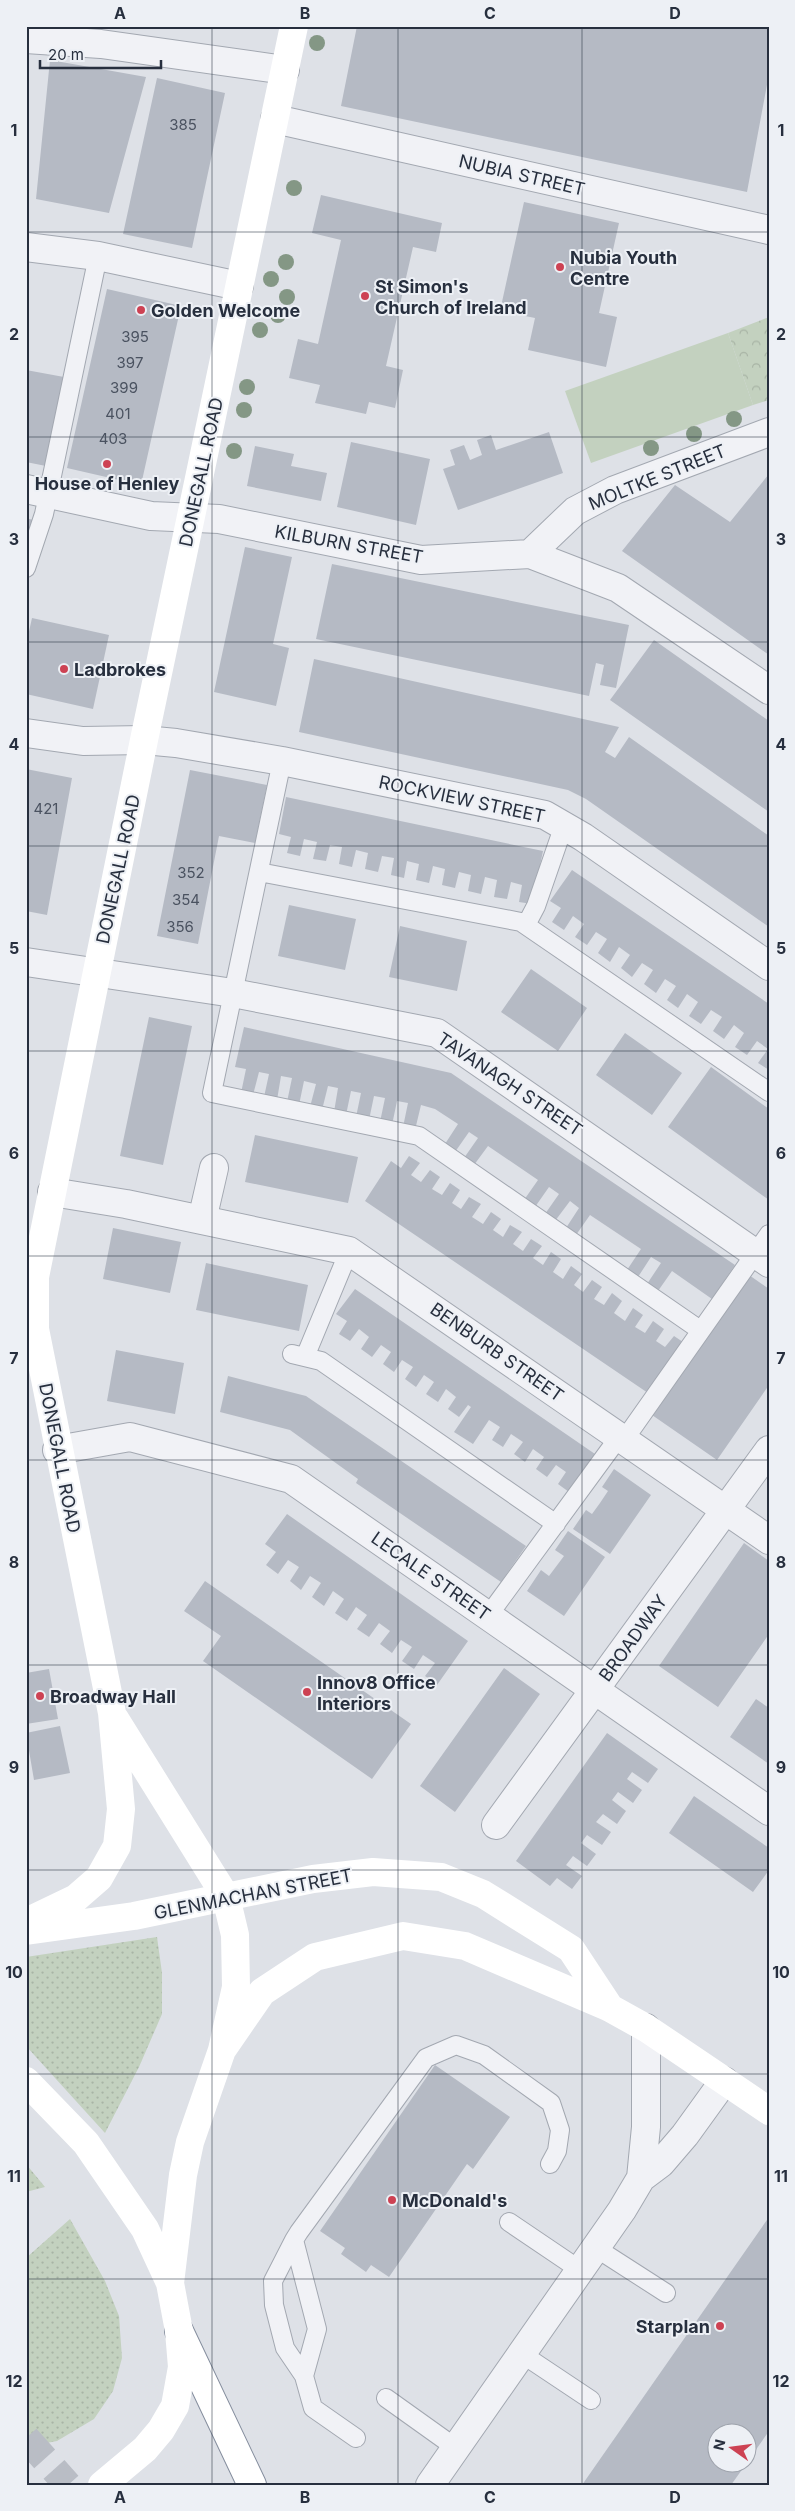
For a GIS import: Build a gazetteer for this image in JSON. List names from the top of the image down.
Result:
{
  "streets": {
    "main road": ["DONEGALL ROAD", "GLENMACHAN STREET"],
    "street": [
      "NUBIA STREET",
      "MOLTKE STREET",
      "KILBURN STREET",
      "ROCKVIEW STREET",
      "TAVANAGH STREET",
      "BENBURB STREET",
      "LECALE STREET",
      "BROADWAY"
    ]
  },
  "crossings": [
    ["NUBIA STREET", "DONEGALL ROAD"],
    ["DONEGALL ROAD", "KILBURN STREET"],
    ["DONEGALL ROAD", "ROCKVIEW STREET"],
    ["DONEGALL ROAD", "TAVANAGH STREET"],
    ["DONEGALL ROAD", "BENBURB STREET"],
    ["DONEGALL ROAD", "LECALE STREET"],
    ["DONEGALL ROAD", "GLENMACHAN STREET"],
    ["MOLTKE STREET", "KILBURN STREET"],
    ["BENBURB STREET", "BROADWAY"],
    ["LECALE STREET", "BROADWAY"]
  ],
  "places": [
    "Nubia Youth Centre",
    "St Simon's Church of Ireland",
    "Golden Welcome",
    "House of Henley",
    "Ladbrokes",
    "Innov8 Office Interiors",
    "Broadway Hall",
    "McDonald's",
    "Starplan"
  ],
  "house_numbers": [
    "385",
    "395",
    "397",
    "399",
    "401",
    "403",
    "421",
    "352",
    "354",
    "356"
  ],
  "scale_bar": "20 m",
  "north": "left",
  "grid": {
    "columns": [
      "A",
      "B",
      "C",
      "D"
    ],
    "rows": [
      "1",
      "2",
      "3",
      "4",
      "5",
      "6",
      "7",
      "8",
      "9",
      "10",
      "11",
      "12"
    ]
  }
}
